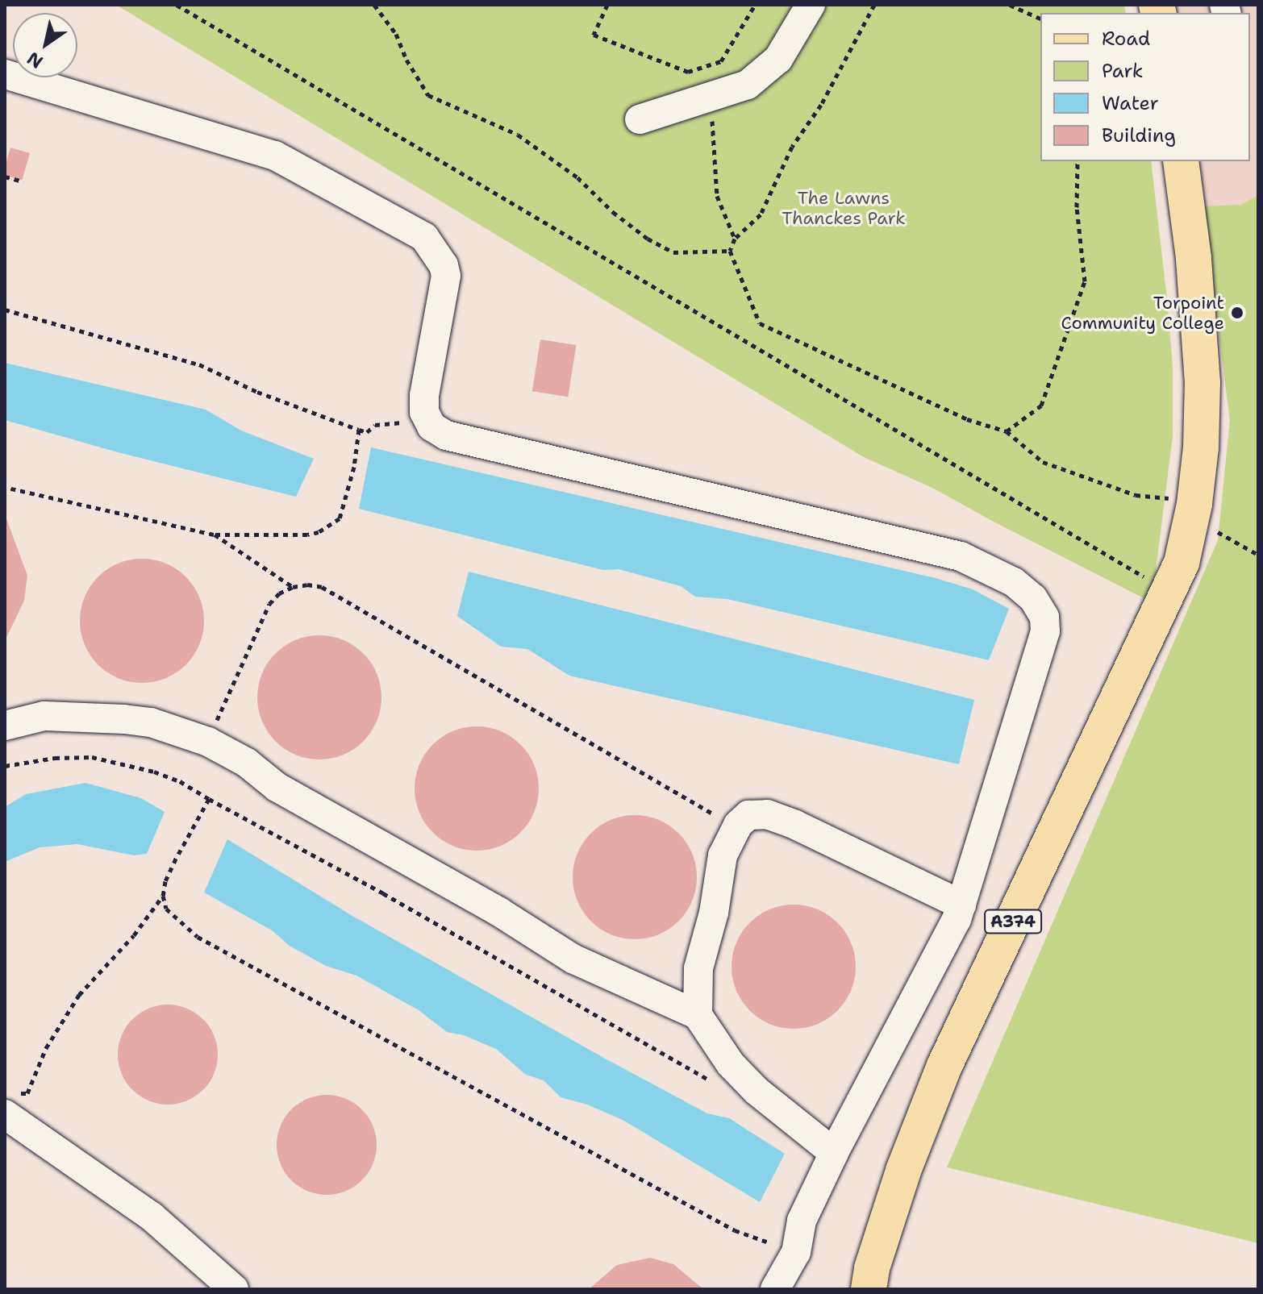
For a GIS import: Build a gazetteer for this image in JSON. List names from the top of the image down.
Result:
{
  "streets": {
    "main road": ["A374"]
  },
  "parks": ["The Lawns Thanckes Park"],
  "places": ["Torpoint Community College"],
  "legend": [
    "Road",
    "Park",
    "Water",
    "Building"
  ],
  "north": "bottom left"
}
